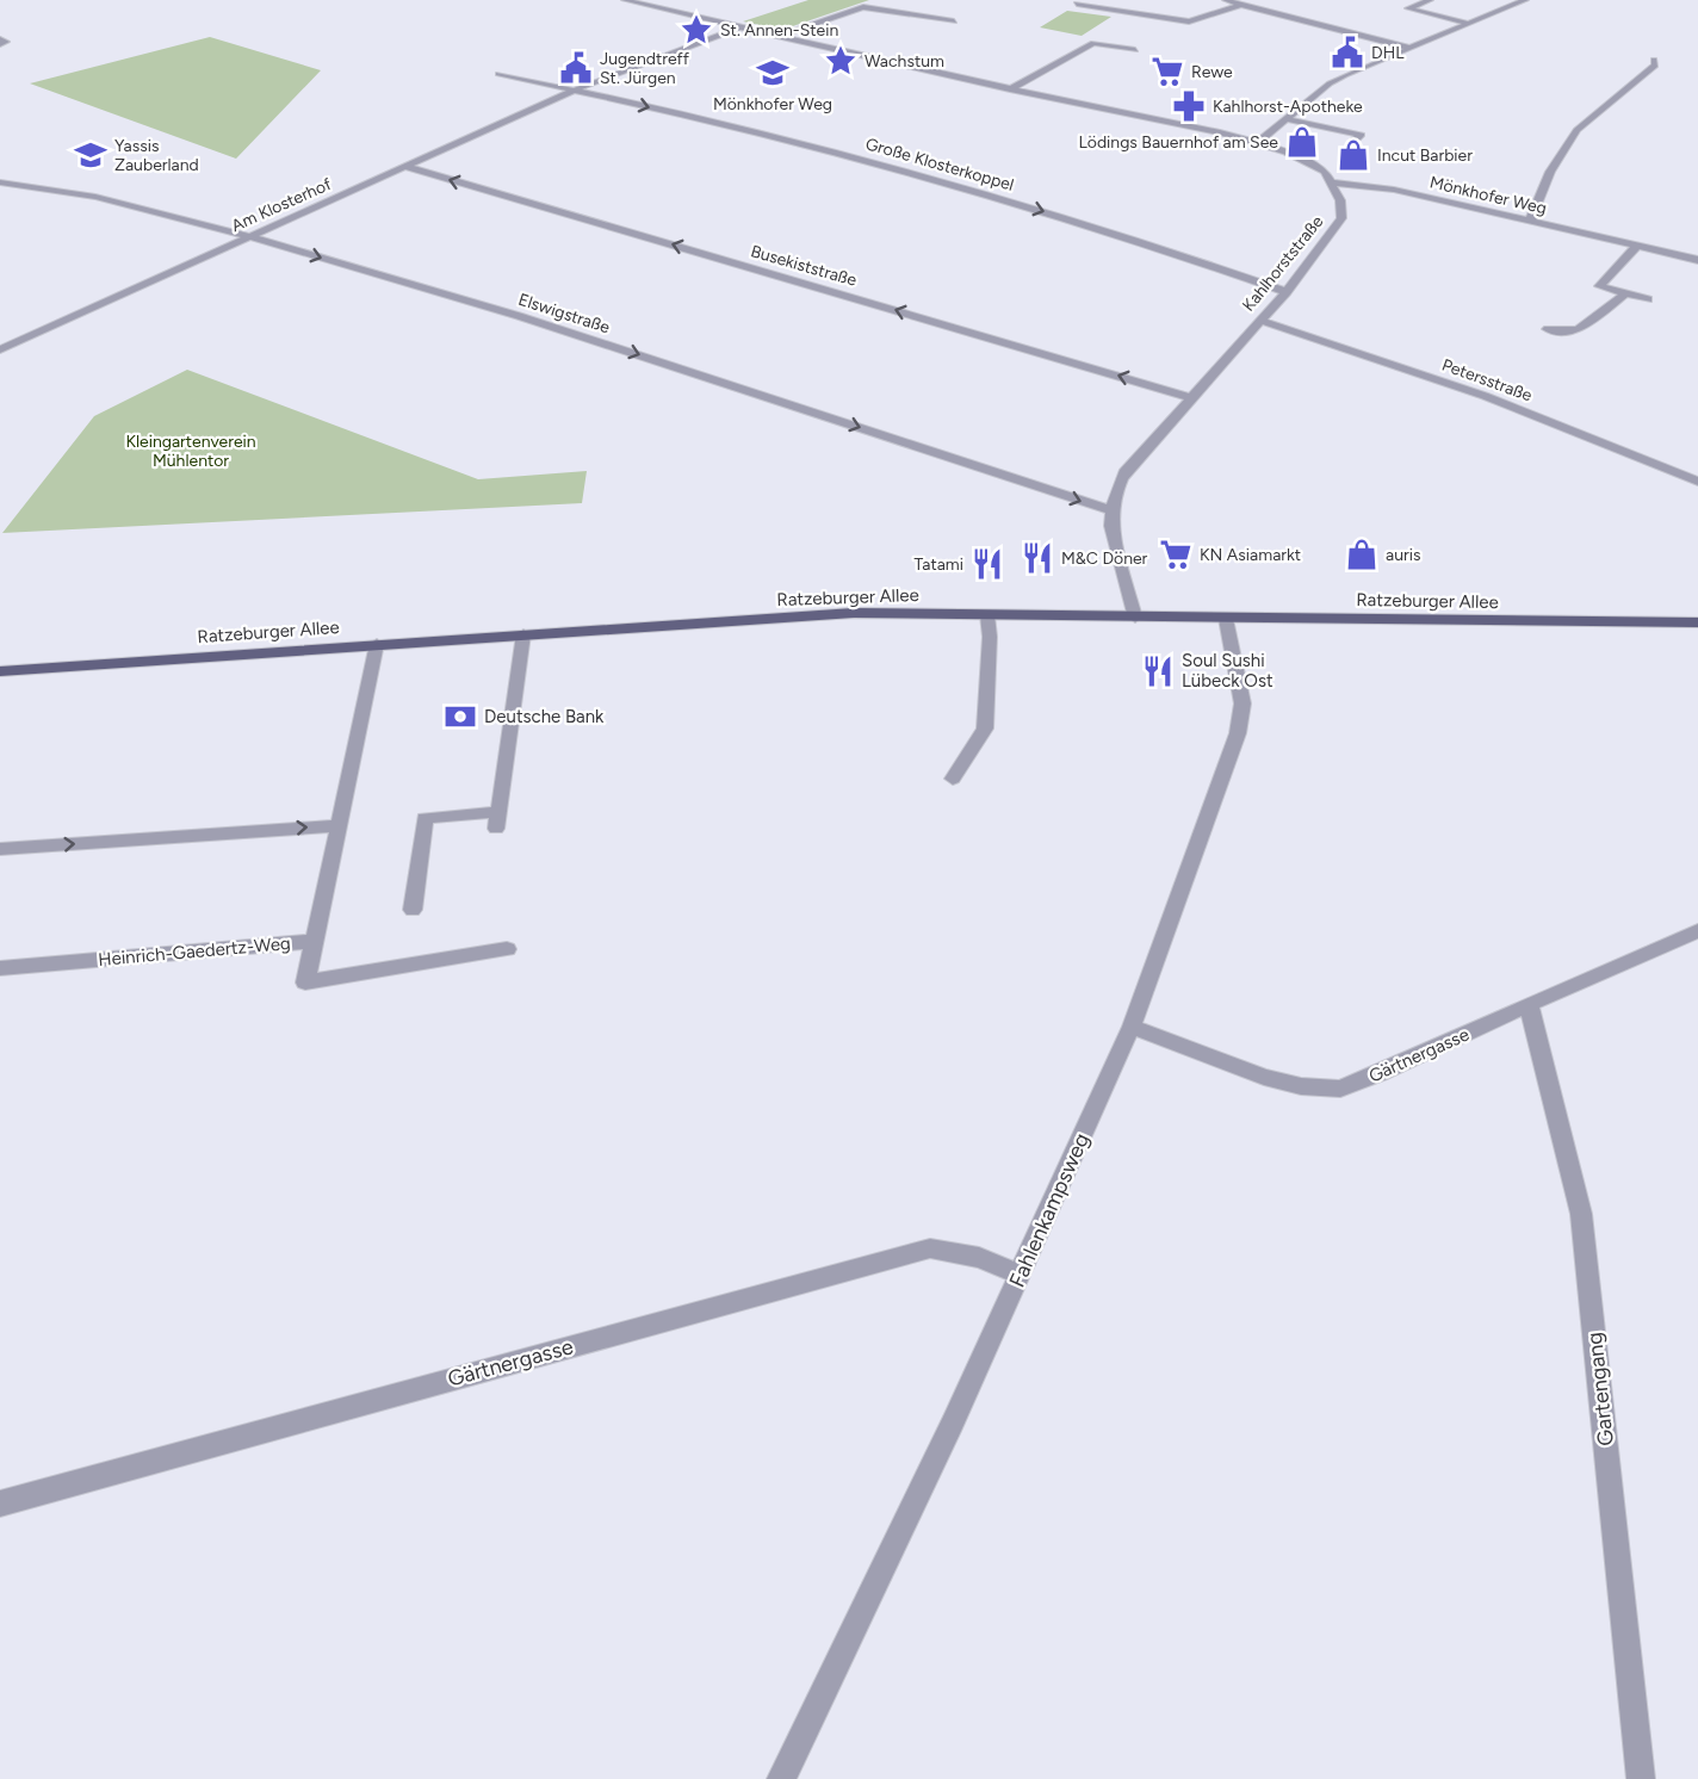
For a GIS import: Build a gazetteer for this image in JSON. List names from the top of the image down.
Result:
{
  "streets": {
    "main road": ["Ratzeburger Allee"],
    "street": [
      "Große Klosterkoppel",
      "Mönkhofer Weg",
      "Am Klosterhof",
      "Kahlhorststraße",
      "Busekiststraße",
      "Elswigstraße",
      "Petersstraße",
      "Heinrich-Gaedertz-Weg",
      "Gärtnergasse",
      "Fahlenkampsweg",
      "Gartengang"
    ]
  },
  "crossings": [
    ["Große Klosterkoppel", "Am Klosterhof"],
    ["Große Klosterkoppel", "Kahlhorststraße"],
    ["Mönkhofer Weg", "Kahlhorststraße"],
    ["Am Klosterhof", "Busekiststraße"],
    ["Am Klosterhof", "Elswigstraße"],
    ["Kahlhorststraße", "Busekiststraße"],
    ["Kahlhorststraße", "Elswigstraße"],
    ["Kahlhorststraße", "Petersstraße"],
    ["Ratzeburger Allee", "Heinrich-Gaedertz-Weg"],
    ["Ratzeburger Allee", "Fahlenkampsweg"],
    ["Gärtnergasse", "Fahlenkampsweg"],
    ["Gärtnergasse", "Gartengang"]
  ],
  "one_way": ["Busekiststraße", "Elswigstraße"],
  "parks": ["Kleingartenverein Mühlentor"],
  "places": {
    "place": ["St. Annen-Stein", "Wachstum"],
    "public building": ["DHL", "Jugendtreff St. Jürgen"],
    "supermarket": ["Rewe", "KN Asiamarkt"],
    "school or university": ["Mönkhofer Weg", "Yassis Zauberland"],
    "pharmacy": ["Kahlhorst-Apotheke"],
    "shop": ["Lödings Bauernhof am See", "Incut Barbier", "auris"],
    "restaurant": ["M&C Döner", "Tatami", "Soul Sushi Lübeck Ost"],
    "bank": ["Deutsche Bank"]
  }
}
